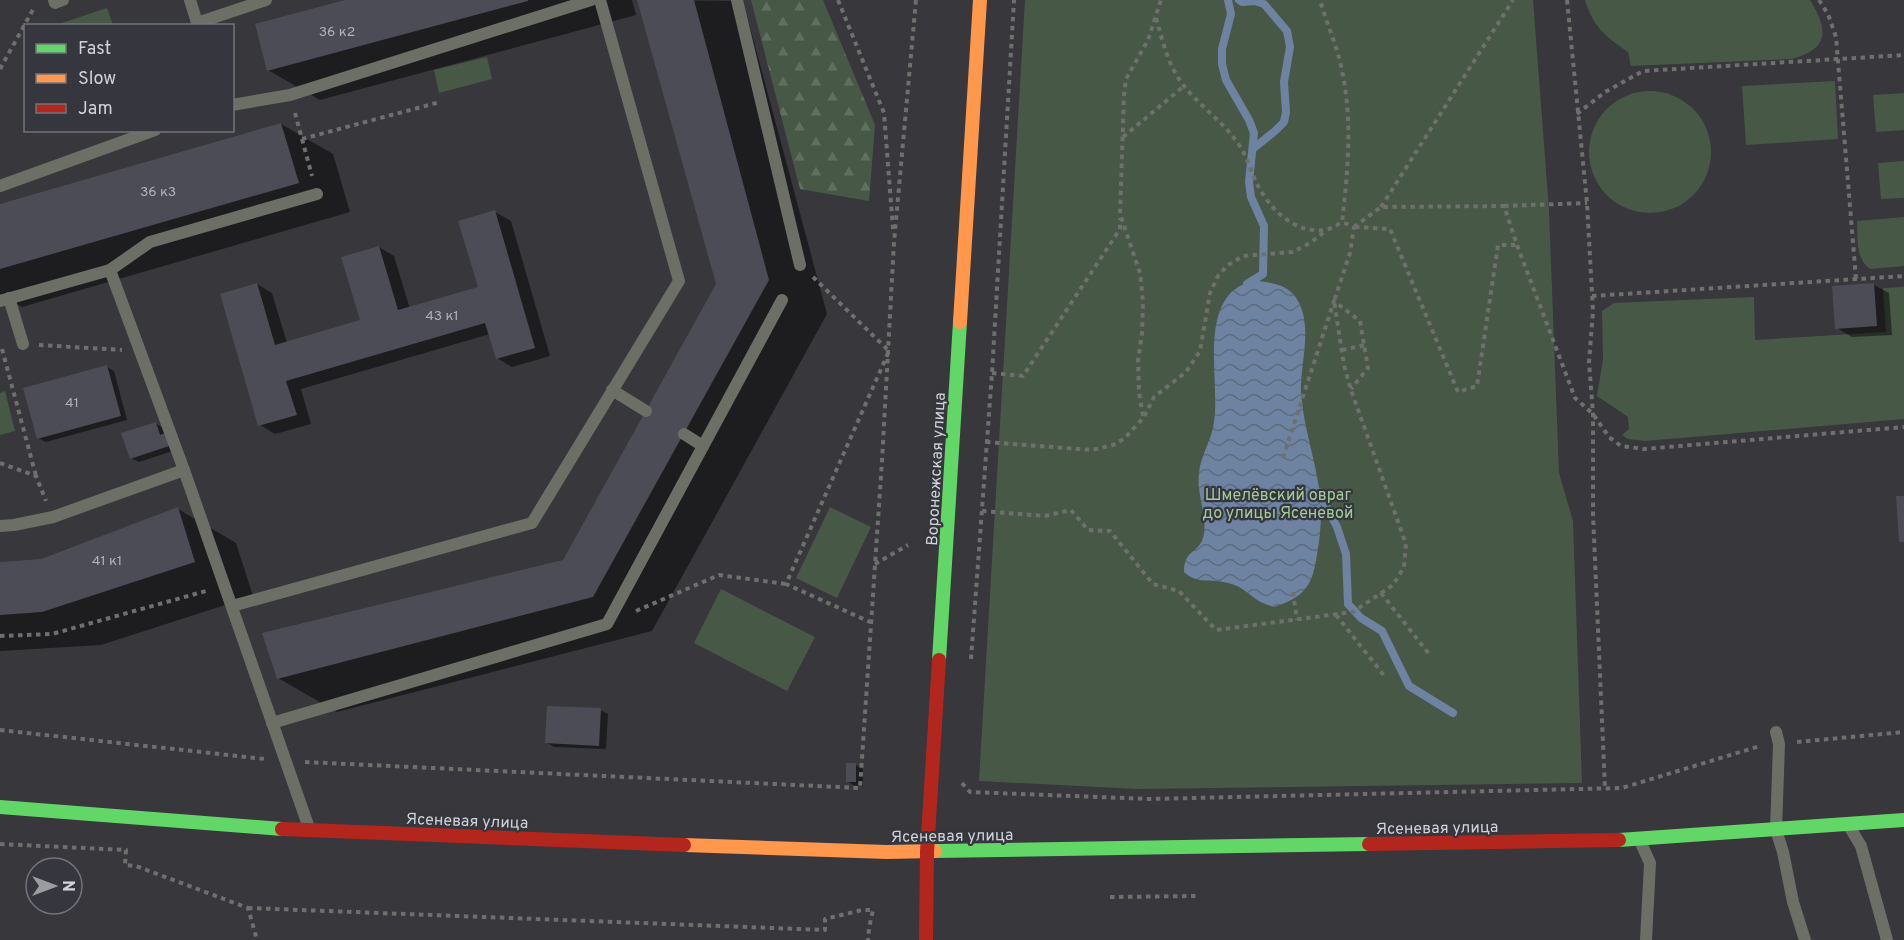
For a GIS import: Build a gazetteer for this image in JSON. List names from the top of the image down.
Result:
{
  "streets": {
    "main road": ["Воронежская улица", "Ясеневая улица"]
  },
  "crossings": [
    ["Воронежская улица", "Ясеневая улица"]
  ],
  "parks": ["Шмелёвский овраг до улицы Ясеневой"],
  "house_numbers": [
    "36 к2",
    "36 к3",
    "43 к1",
    "41",
    "41 к1"
  ],
  "legend": ["Fast", "Slow", "Jam"],
  "north": "right"
}
